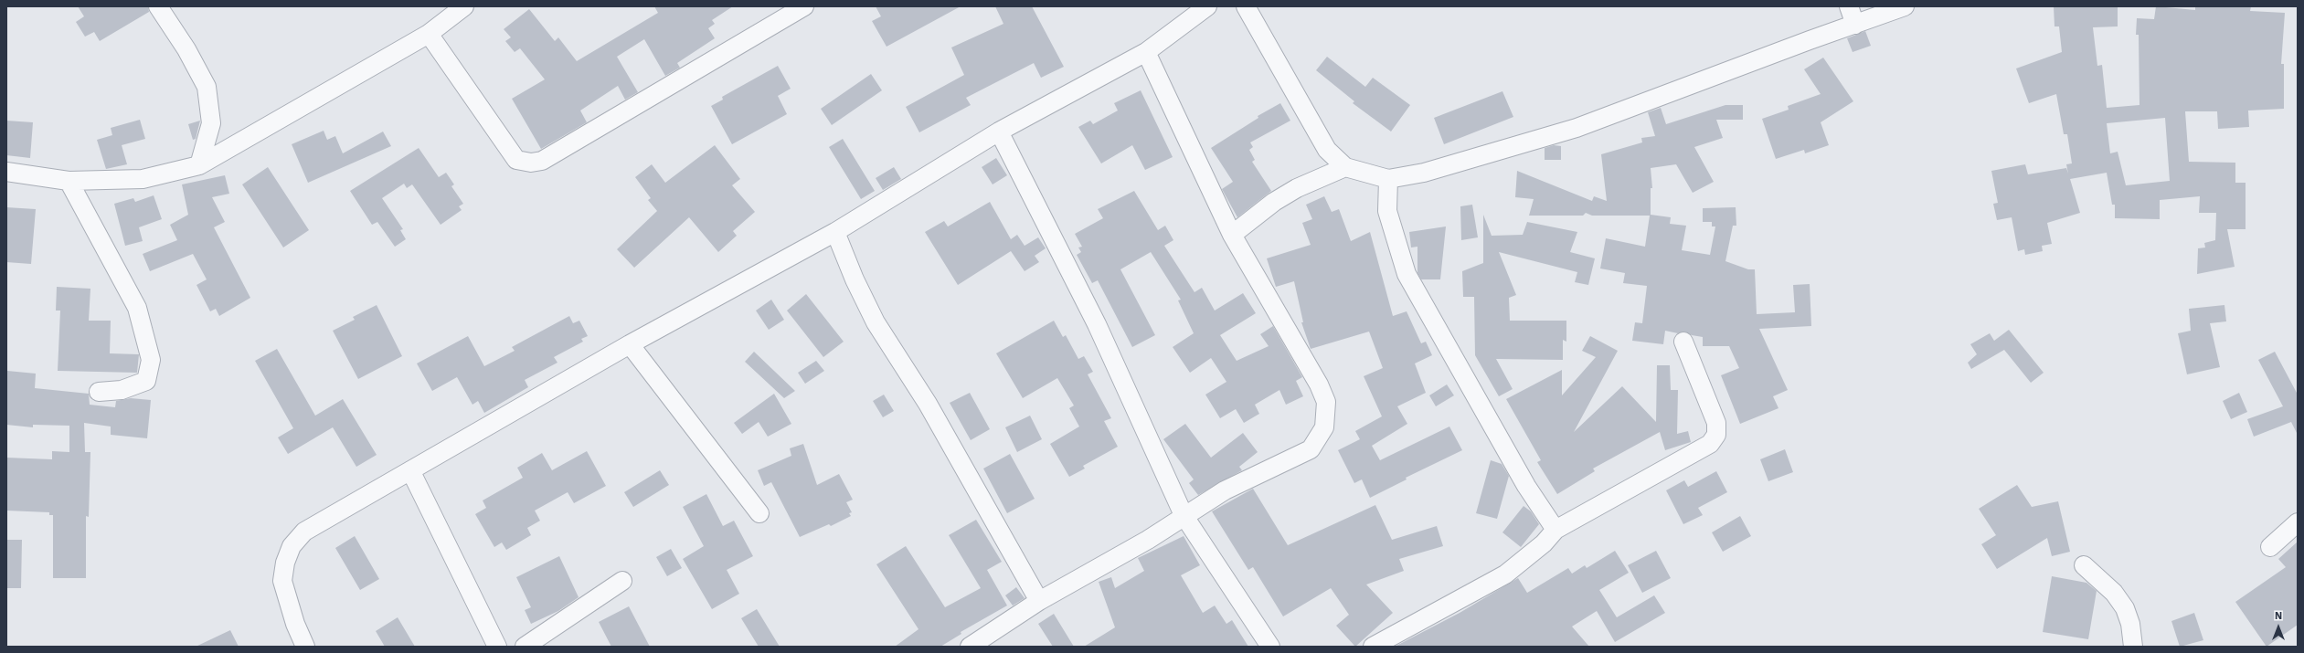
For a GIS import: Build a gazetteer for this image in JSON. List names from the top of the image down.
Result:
{
  "north": "top"
}
